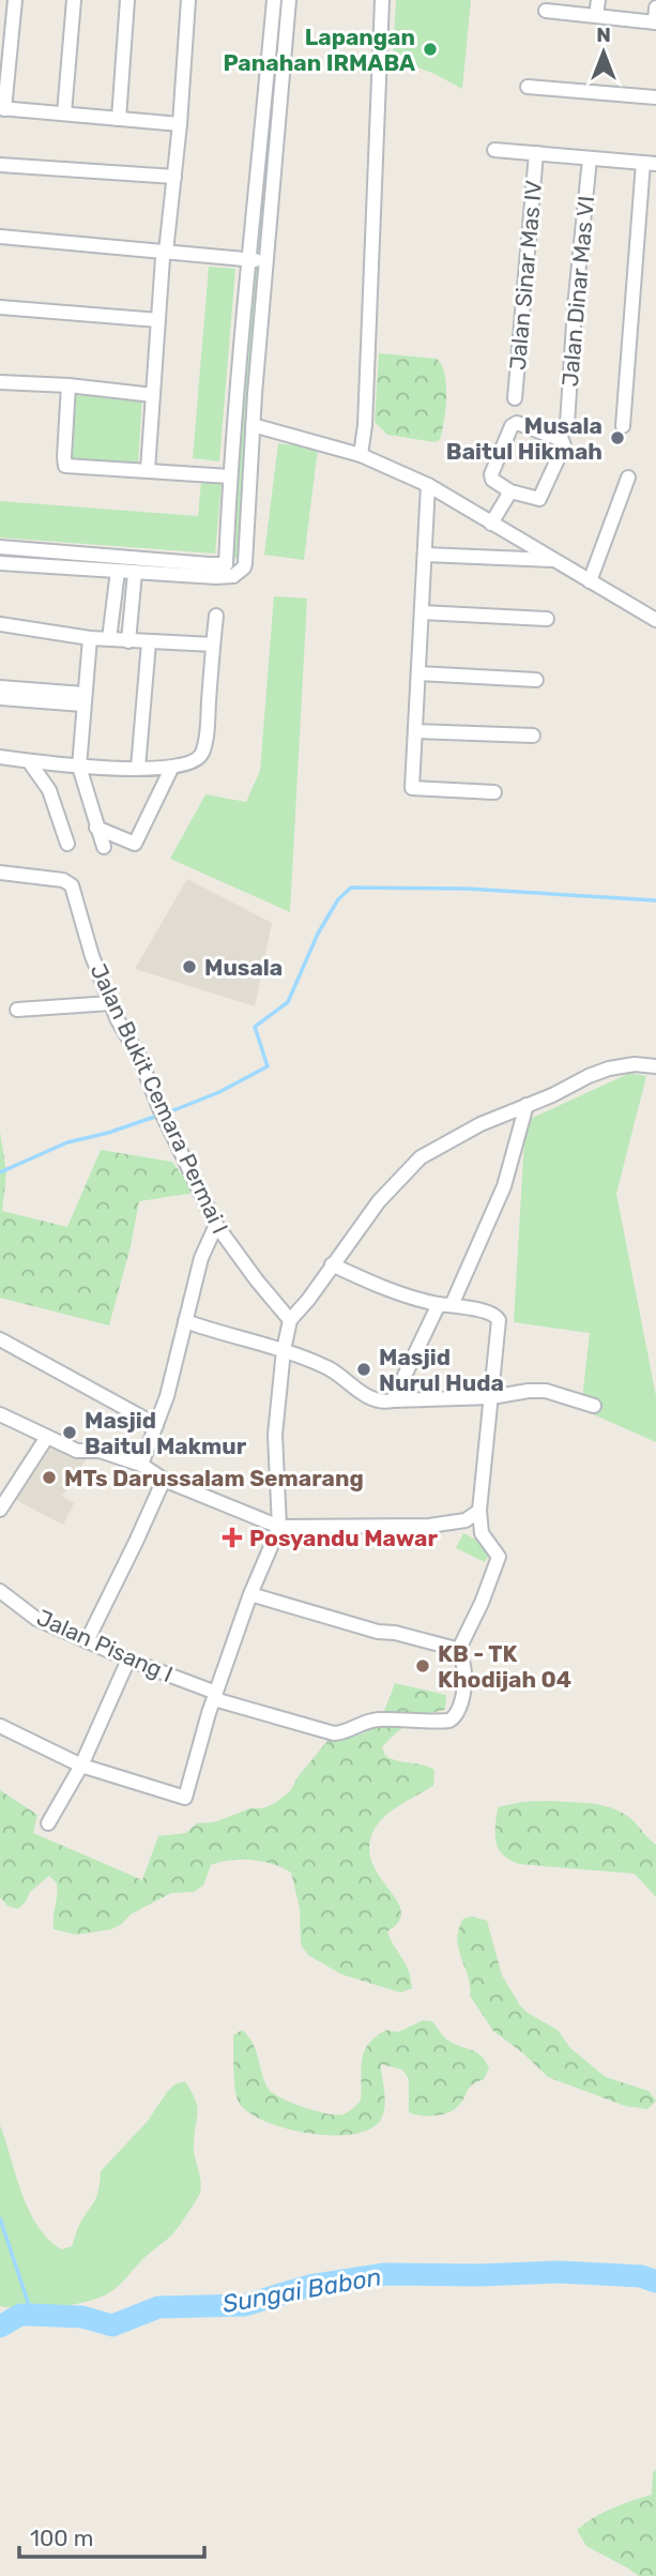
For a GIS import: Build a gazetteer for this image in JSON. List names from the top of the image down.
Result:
{
  "streets": {
    "street": [
      "Jalan Sinar Mas IV",
      "Jalan Dinar Mas VI",
      "Jalan Bukit Cemara Permai I",
      "Jalan Pisang I"
    ]
  },
  "water": ["Sungai Babon"],
  "places": {
    "other": [
      "Lapangan Panahan IRMABA",
      "Musala Baitul Hikmah",
      "Musala",
      "Masjid Nurul Huda",
      "Masjid Baitul Makmur",
      "MTs Darussalam Semarang",
      "KB - TK Khodijah 04"
    ],
    "health": ["Posyandu Mawar"]
  },
  "scale_bar": "100 m",
  "north": "top"
}
